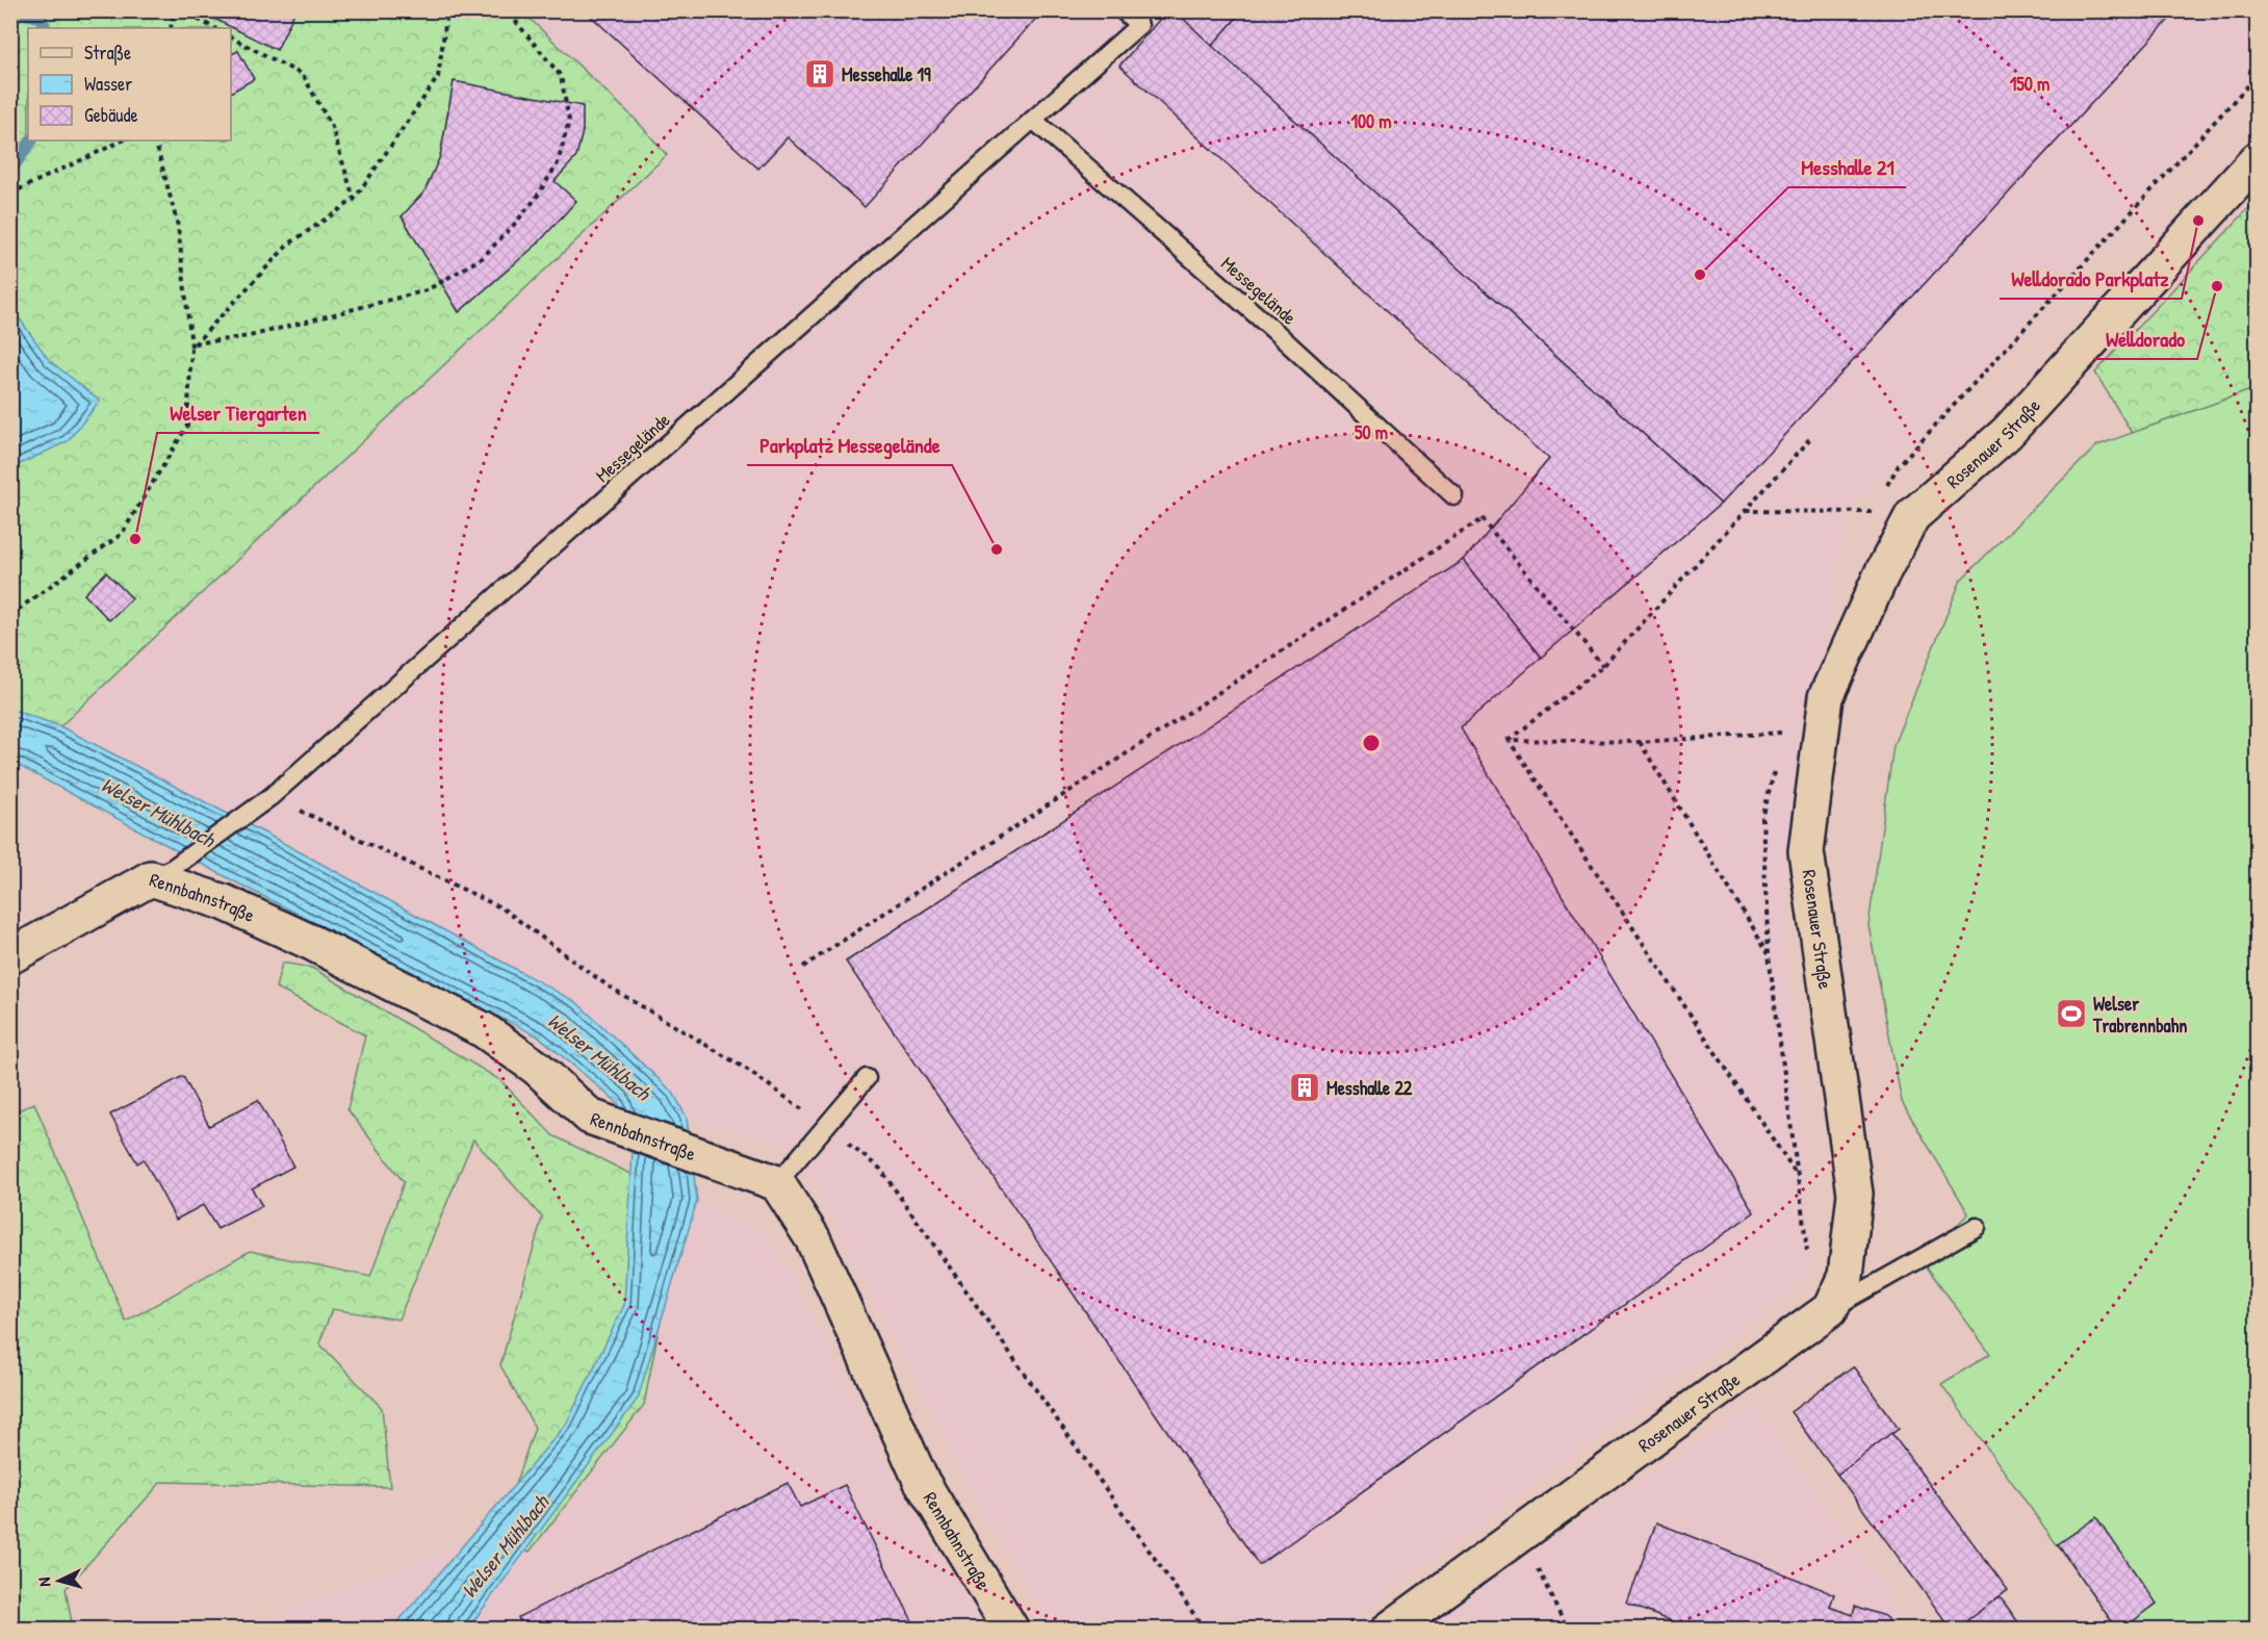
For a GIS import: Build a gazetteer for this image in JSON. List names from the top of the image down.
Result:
{
  "streets": {
    "street": ["Rosenauer Straße", "Rennbahnstraße"],
    "lane": ["Messegelände"]
  },
  "crossings": [
    ["Messegelände", "Rennbahnstraße"]
  ],
  "water": ["Welser Mühlbach"],
  "places": {
    "building": ["Messehalle 19", "Messhalle 22"],
    "other": [
      "Welldorado Parkplatz",
      "Messhalle 21",
      "Welldorado",
      "Welser Tiergarten",
      "Parkplatz Messegelände"
    ],
    "sports": ["Welser Trabrennbahn"]
  },
  "legend": ["Straße", "Wasser", "Gebäude"],
  "north": "left",
  "rings": ["150 m", "100 m", "50 m"]
}
